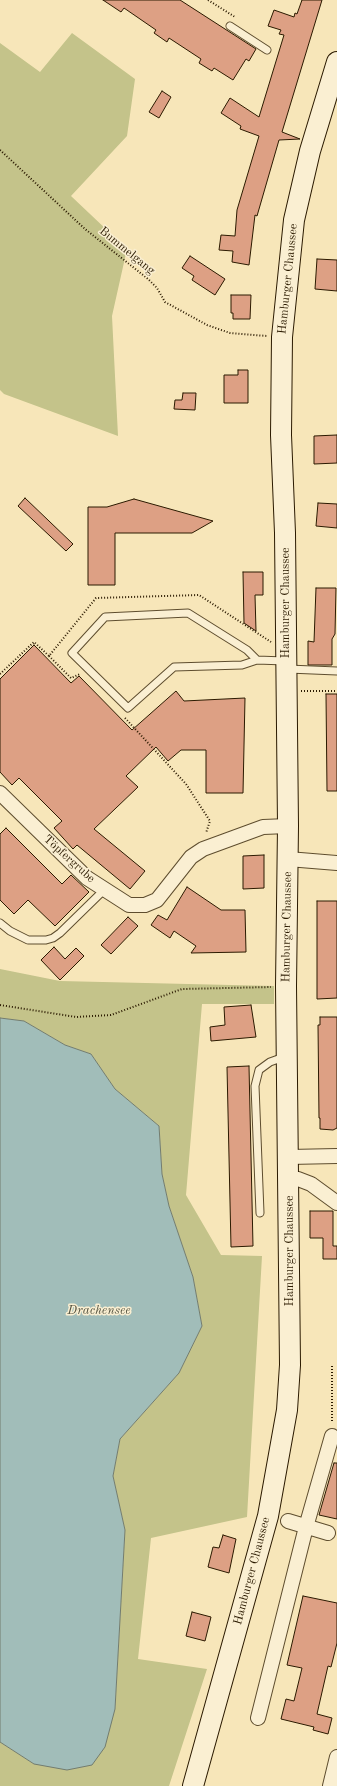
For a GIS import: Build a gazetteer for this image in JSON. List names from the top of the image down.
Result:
{
  "streets": {
    "main road": ["Hamburger Chaussee"],
    "street": ["Töpfergrube"],
    "path": ["Bummelgang"]
  },
  "crossings": [
    ["Bummelgang", "Hamburger Chaussee"],
    ["Hamburger Chaussee", "Töpfergrube"]
  ],
  "water": ["Drachensee"]
}
